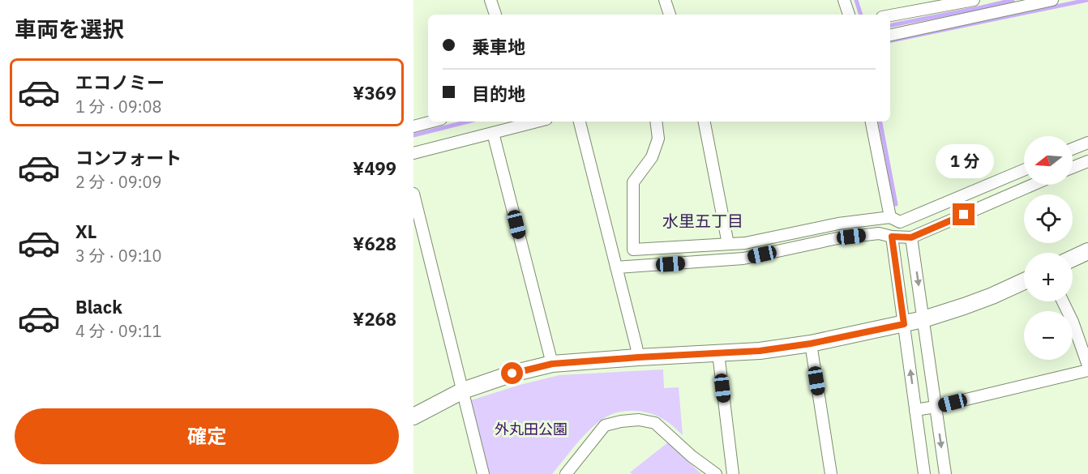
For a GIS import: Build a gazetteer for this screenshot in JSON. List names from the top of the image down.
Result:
{
  "districts": ["水里五丁目"],
  "parks": ["外丸田公園"],
  "north": "left",
  "page": {
    "heading": "車両を選択",
    "banner": ["乗車地", "目的地"],
    "list": [
      {
        "name": "エコノミー",
        "note": "1 分 · 09:08",
        "value": "¥369"
      },
      {
        "name": "コンフォート",
        "note": "2 分 · 09:09",
        "value": "¥499"
      },
      {
        "name": "XL",
        "note": "3 分 · 09:10",
        "value": "¥628"
      },
      {
        "name": "Black",
        "note": "4 分 · 09:11",
        "value": "¥268"
      }
    ],
    "map_buttons": ["+", "−"],
    "bubble": "1 分",
    "buttons": "確定"
  }
}
